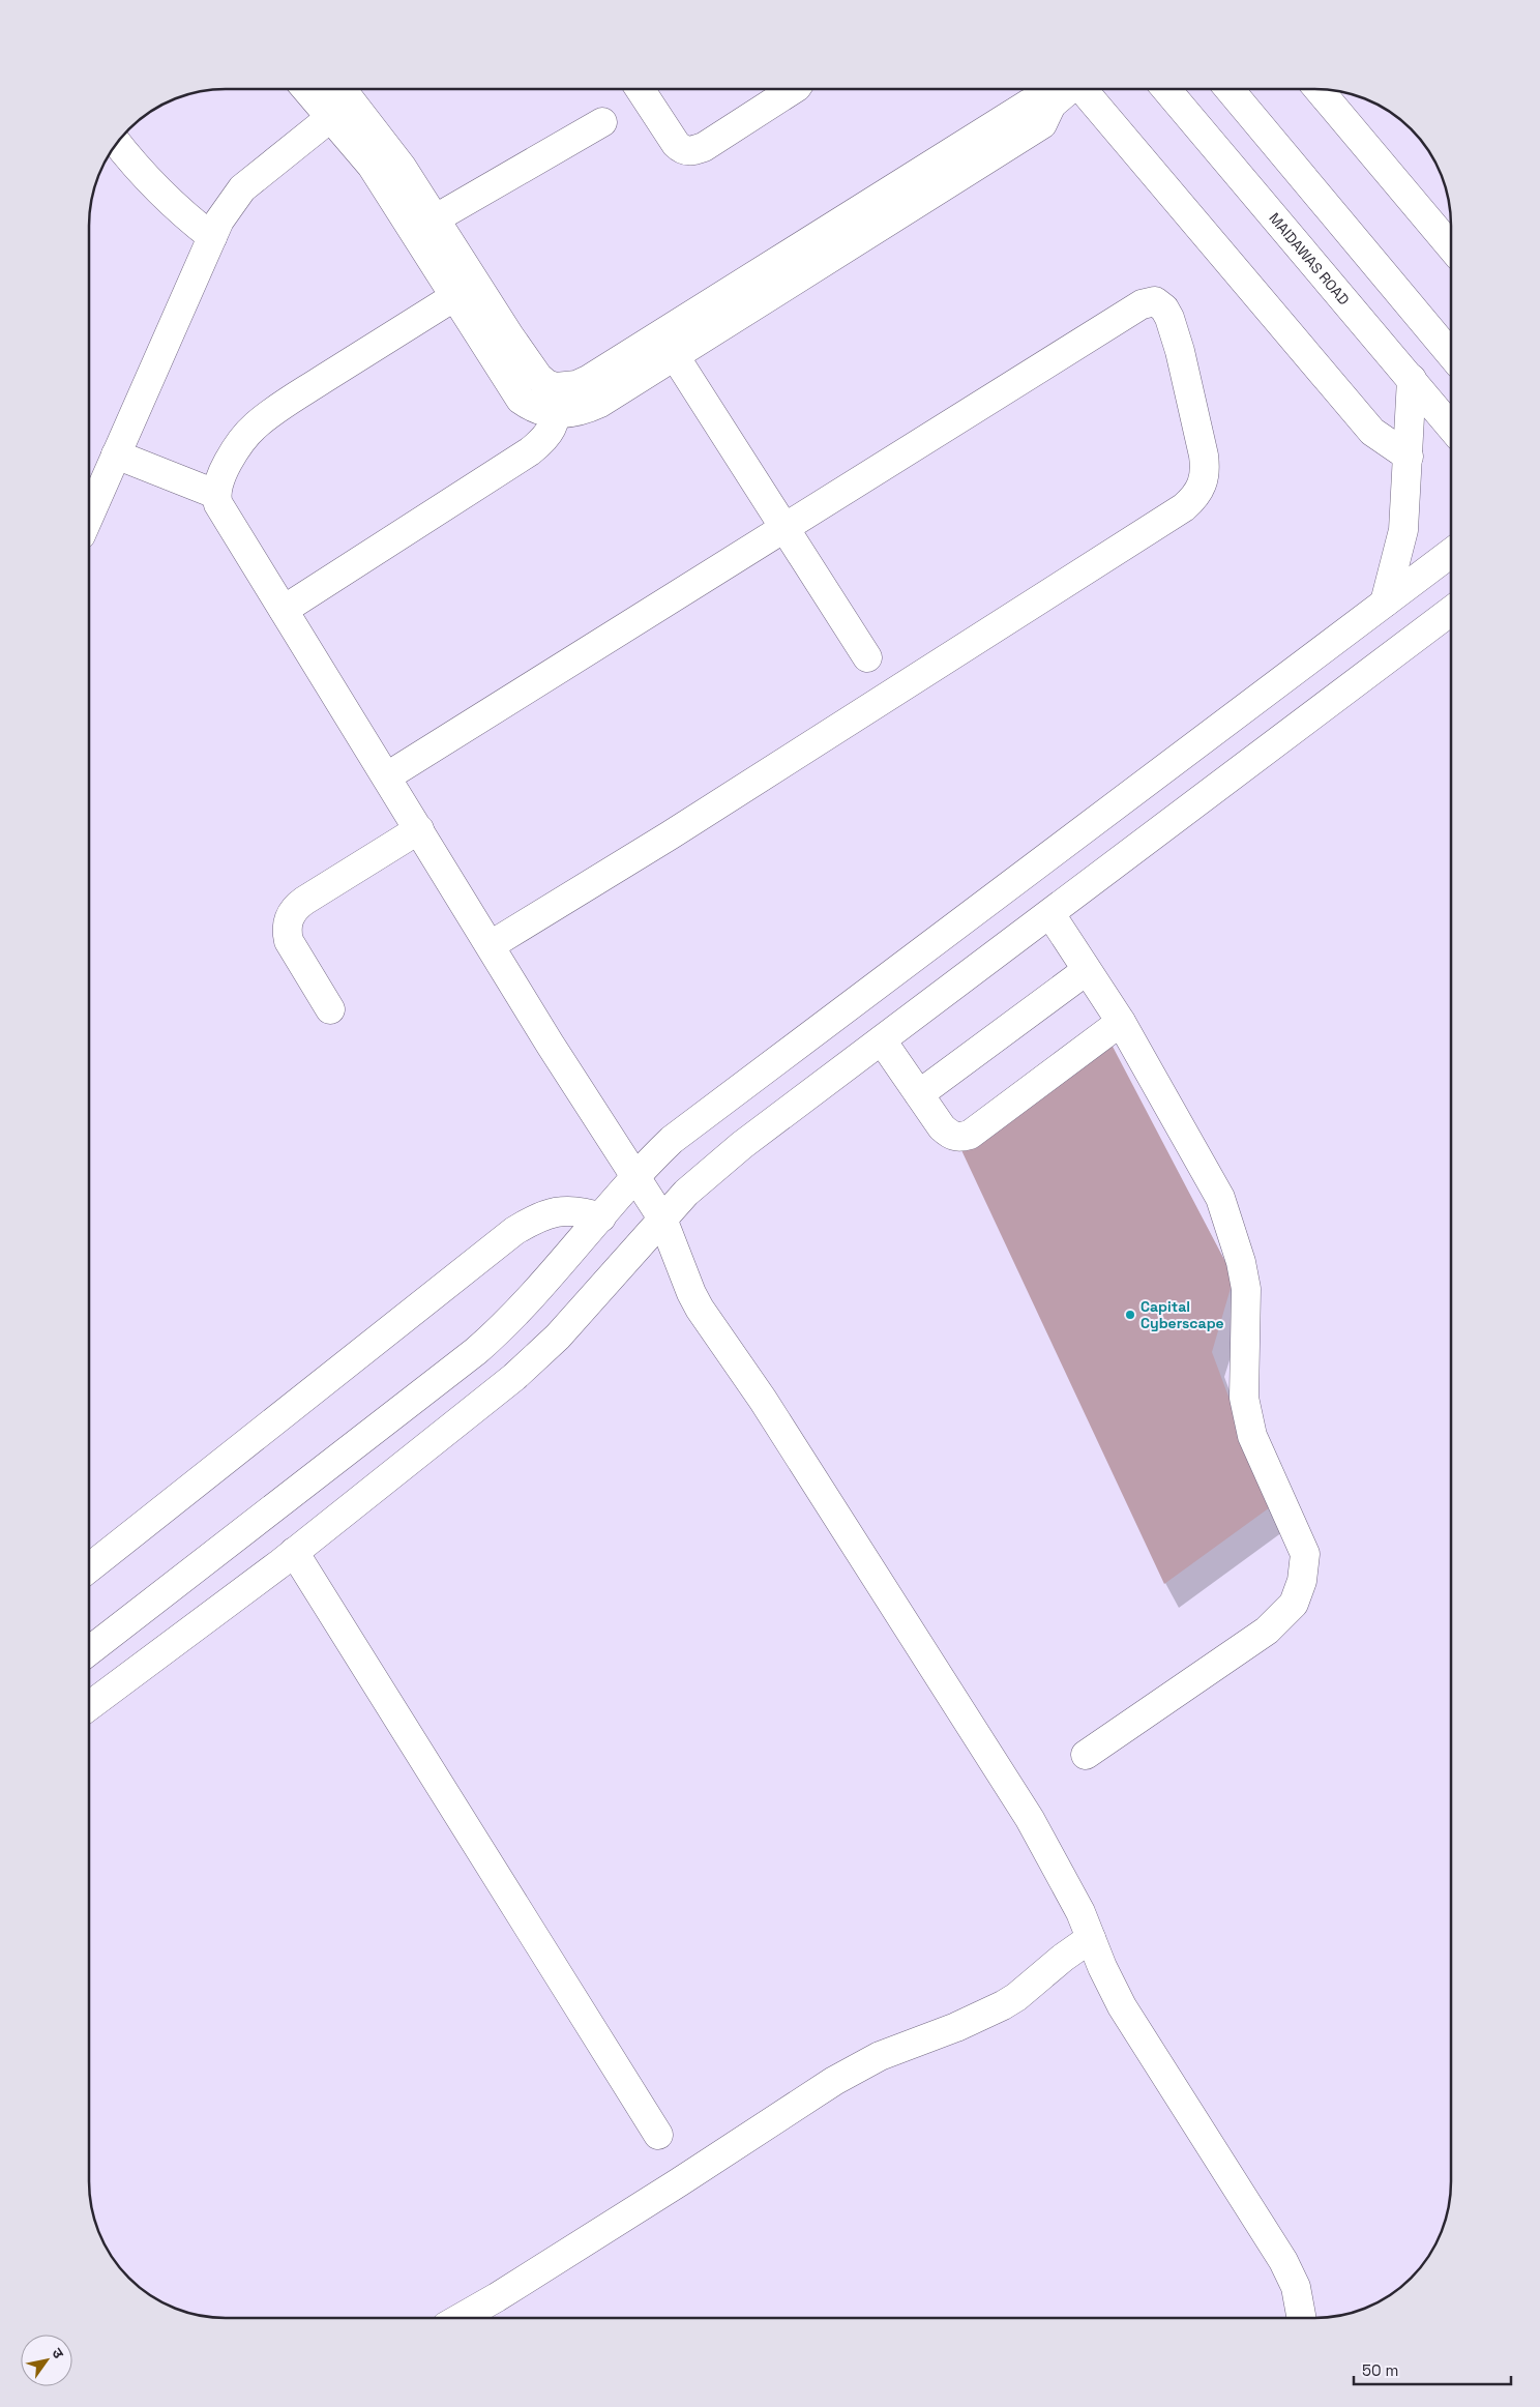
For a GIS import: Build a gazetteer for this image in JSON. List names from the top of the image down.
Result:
{
  "streets": {
    "street": ["MAIDAWAS ROAD"]
  },
  "places": ["Capital Cyberscape"],
  "scale_bar": "50 m",
  "north": "top right"
}
